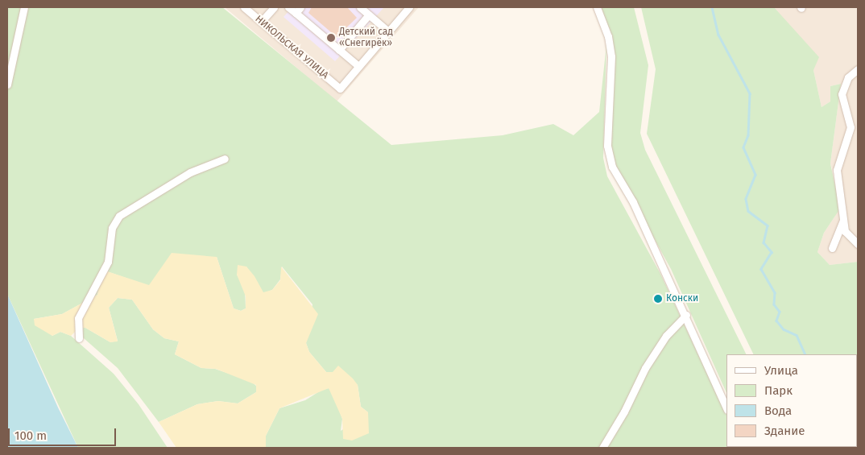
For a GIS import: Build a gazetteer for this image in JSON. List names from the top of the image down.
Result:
{
  "streets": {
    "street": ["НИКОЛЬСКАЯ УЛИЦА"]
  },
  "places": ["Детский сад «Снегирёк»", "Конски"],
  "legend": [
    "Улица",
    "Парк",
    "Вода",
    "Здание"
  ],
  "scale_bar": "100 m"
}
